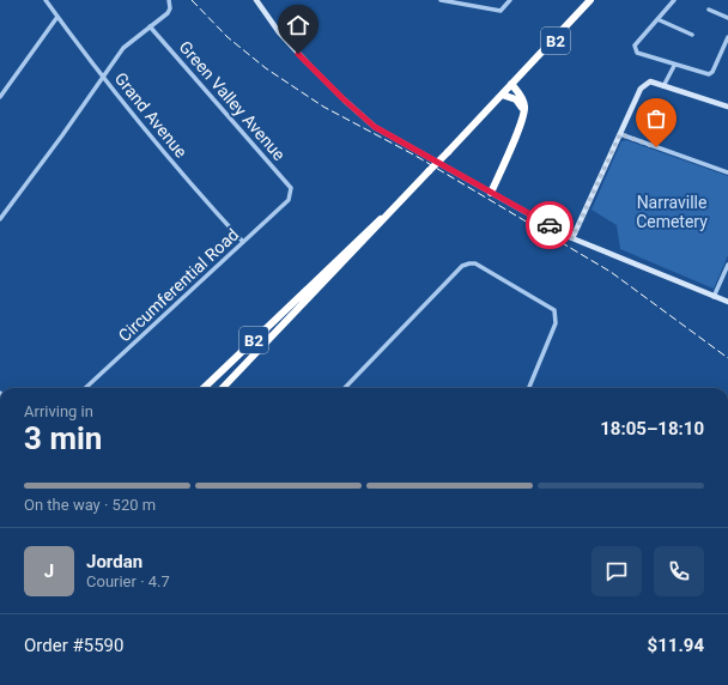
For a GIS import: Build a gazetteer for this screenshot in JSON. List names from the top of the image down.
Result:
{
  "streets": {
    "highway": ["B2"],
    "street": ["Green Valley Avenue", "Grand Avenue", "Circumferential Road"]
  },
  "crossings": [
    ["Green Valley Avenue", "Circumferential Road"],
    ["Grand Avenue", "Circumferential Road"]
  ],
  "parks": ["Narraville Cemetery"],
  "page": {
    "heading": ["3 min", "Arriving in", "18:05–18:10"],
    "panel": [
      "Jordan",
      "Courier · 4.7",
      "Order #5590",
      "$11.94"
    ],
    "bar": "On the way · 520 m",
    "round": "J"
  }
}
